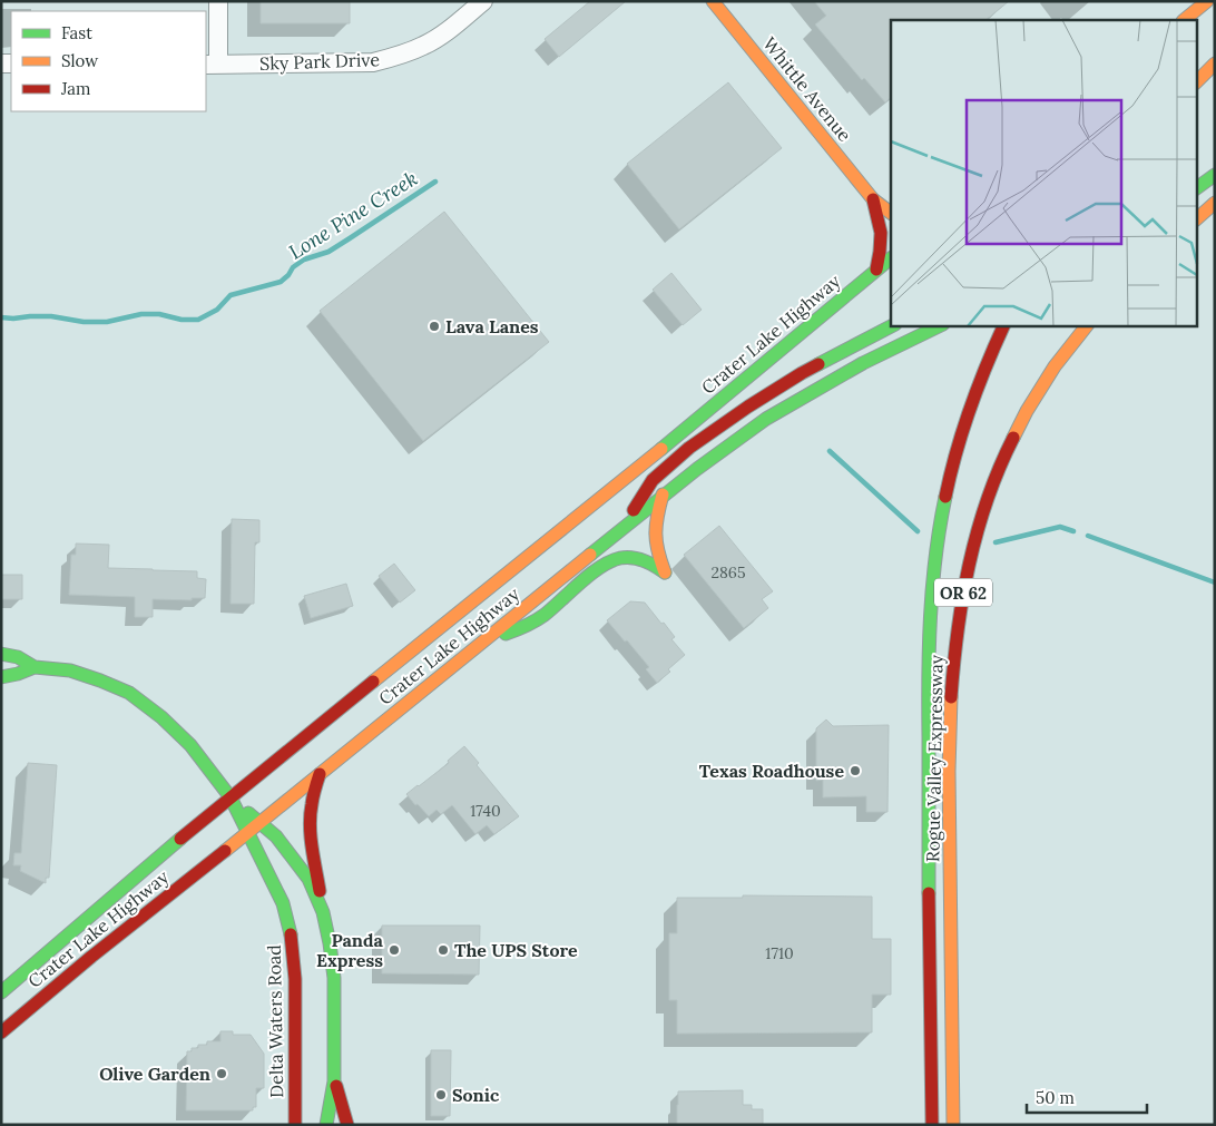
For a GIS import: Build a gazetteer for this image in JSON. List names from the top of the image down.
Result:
{
  "streets": {
    "main road": [
      "Whittle Avenue",
      "Crater Lake Highway",
      "OR 62",
      "Rogue Valley Expressway",
      "Delta Waters Road"
    ],
    "street": ["Sky Park Drive"]
  },
  "crossings": [
    ["Crater Lake Highway", "Delta Waters Road"]
  ],
  "water": ["Lone Pine Creek"],
  "places": [
    "Lava Lanes",
    "Texas Roadhouse",
    "Panda Express",
    "The UPS Store",
    "Olive Garden",
    "Sonic"
  ],
  "house_numbers": ["2865", "1740", "1710"],
  "legend": ["Fast", "Slow", "Jam"],
  "scale_bar": "50 m"
}
